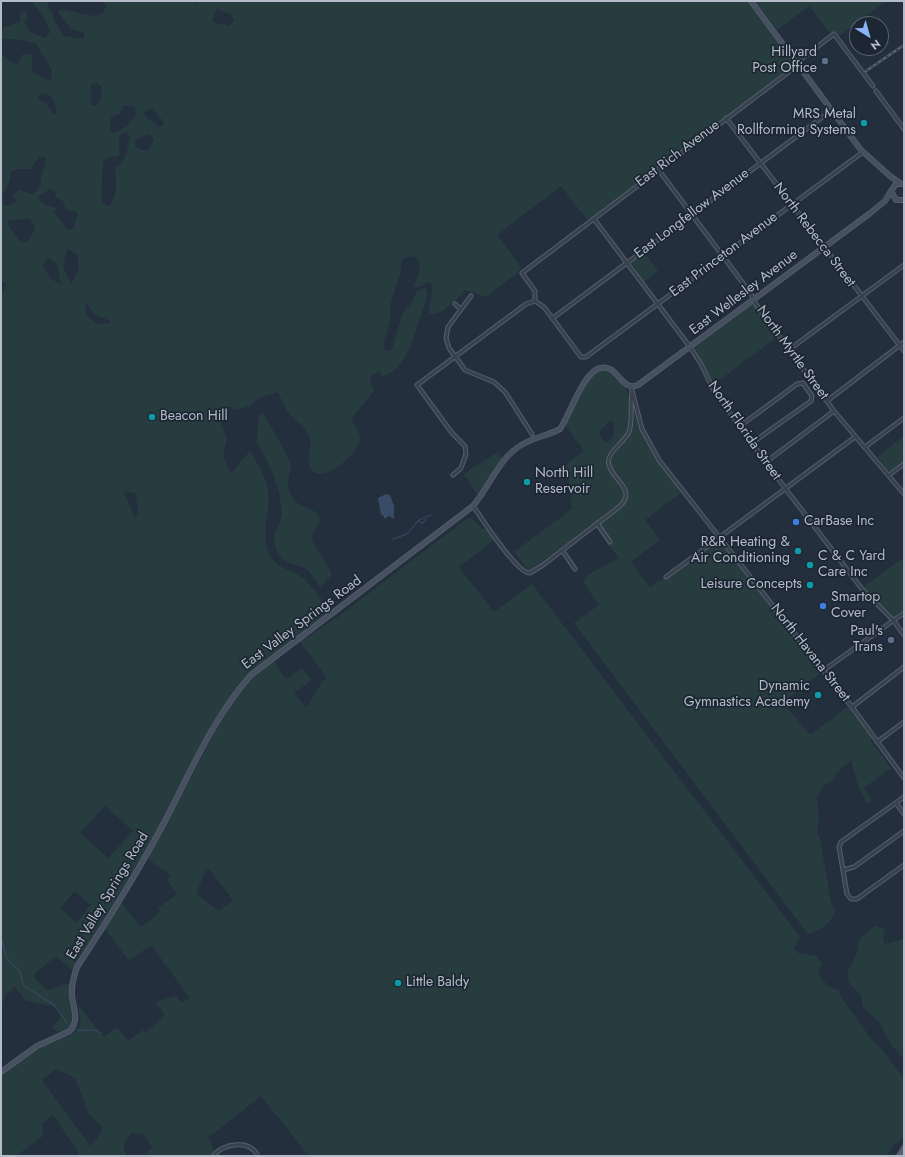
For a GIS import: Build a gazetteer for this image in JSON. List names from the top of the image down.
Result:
{
  "streets": {
    "street": [
      "East Rich Avenue",
      "East Longfellow Avenue",
      "North Rebecca Street",
      "East Princeton Avenue",
      "East Wellesley Avenue",
      "North Myrtle Street",
      "North Florida Street",
      "East Valley Springs Road",
      "North Havana Street"
    ]
  },
  "crossings": [
    ["East Rich Avenue", "North Rebecca Street"],
    ["East Rich Avenue", "North Myrtle Street"],
    ["East Rich Avenue", "North Florida Street"],
    ["East Longfellow Avenue", "North Rebecca Street"],
    ["East Longfellow Avenue", "East Princeton Avenue"],
    ["East Longfellow Avenue", "North Myrtle Street"],
    ["East Longfellow Avenue", "North Florida Street"],
    ["North Rebecca Street", "East Princeton Avenue"],
    ["North Rebecca Street", "East Wellesley Avenue"],
    ["East Princeton Avenue", "North Myrtle Street"],
    ["East Princeton Avenue", "North Florida Street"],
    ["East Wellesley Avenue", "North Myrtle Street"],
    ["East Wellesley Avenue", "North Florida Street"],
    ["East Wellesley Avenue", "East Valley Springs Road"],
    ["East Wellesley Avenue", "North Havana Street"],
    ["East Valley Springs Road", "North Havana Street"]
  ],
  "places": [
    "Hillyard Post Office",
    "MRS Metal Rollforming Systems",
    "Beacon Hill",
    "North Hill Reservoir",
    "CarBase Inc",
    "R&R Heating & Air Conditioning",
    "C & C Yard Care Inc",
    "Leisure Concepts",
    "Smartop Cover",
    "Paul's Trans",
    "Dynamic Gymnastics Academy",
    "Little Baldy"
  ],
  "north": "bottom right"
}
